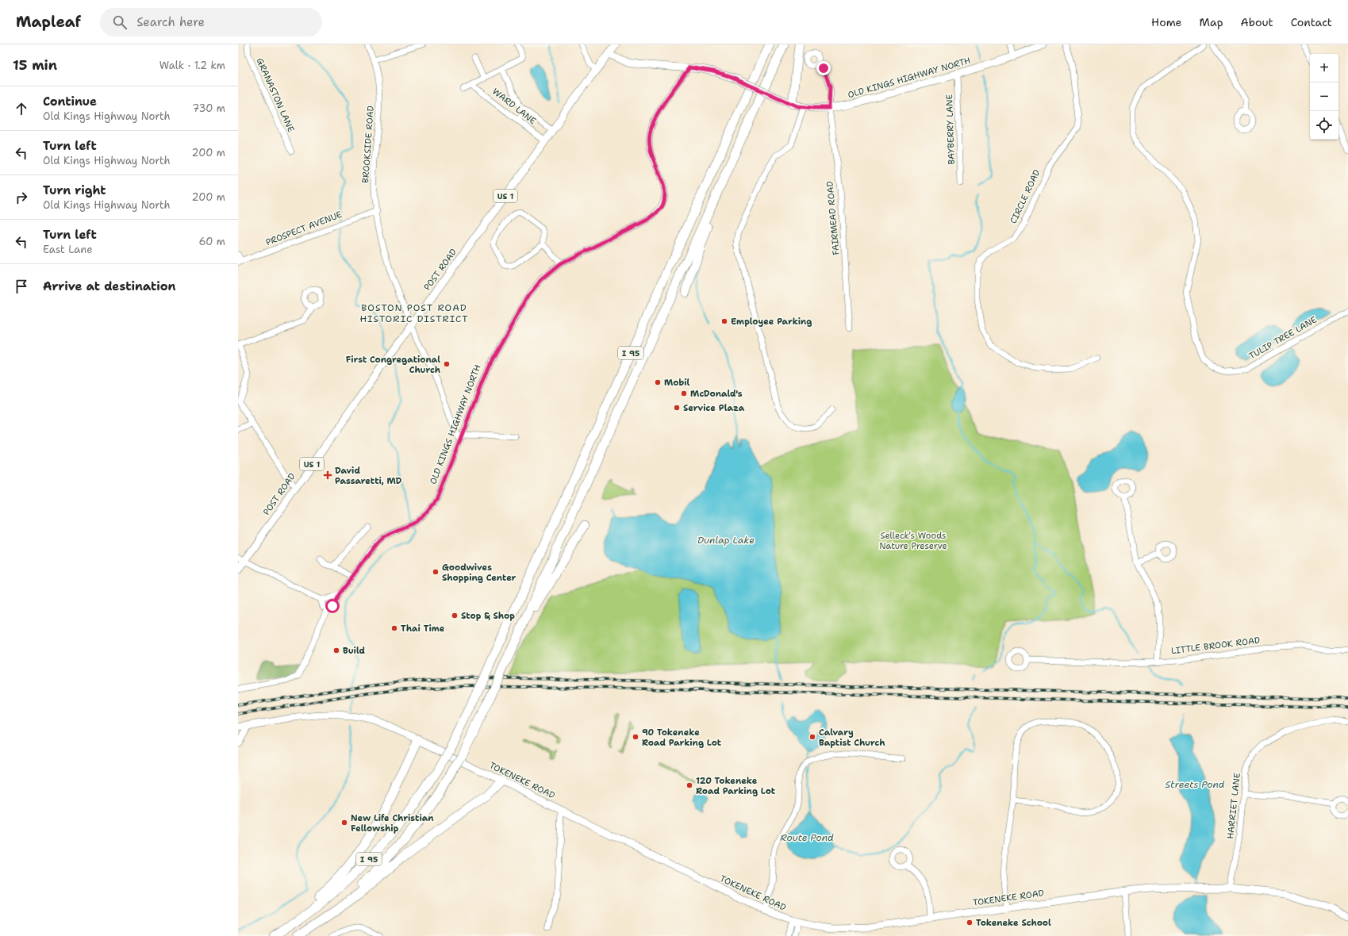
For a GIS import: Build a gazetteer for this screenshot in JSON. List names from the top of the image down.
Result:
{
  "streets": {
    "highway": ["I 95"],
    "main road": [
      "OLD KINGS HIGHWAY NORTH",
      "US 1",
      "POST ROAD",
      "TOKENEKE ROAD"
    ],
    "street": [
      "GRANASTON LANE",
      "WARD LANE",
      "BAYBERRY LANE",
      "BROOKSIDE ROAD",
      "CIRCLE ROAD",
      "FAIRMEAD ROAD",
      "PROSPECT AVENUE",
      "TULIP TREE LANE",
      "LITTLE BROOK ROAD",
      "HARRIET LANE"
    ]
  },
  "crossings": [
    ["OLD KINGS HIGHWAY NORTH", "BAYBERRY LANE"],
    ["OLD KINGS HIGHWAY NORTH", "BROOKSIDE ROAD"],
    ["OLD KINGS HIGHWAY NORTH", "FAIRMEAD ROAD"],
    ["OLD KINGS HIGHWAY NORTH", "POST ROAD"],
    ["WARD LANE", "POST ROAD"],
    ["BROOKSIDE ROAD", "PROSPECT AVENUE"],
    ["BROOKSIDE ROAD", "POST ROAD"],
    ["TOKENEKE ROAD", "HARRIET LANE"]
  ],
  "districts": ["BOSTON POST ROAD HISTORIC DISTRICT"],
  "water": ["Dunlap Lake", "Streets Pond", "Route Pond"],
  "parks": ["Selleck's Woods Nature Preserve"],
  "places": {
    "other": [
      "Employee Parking",
      "First Congregational Church",
      "Mobil",
      "McDonald's",
      "Service Plaza",
      "Goodwives Shopping Center",
      "Stop & Shop",
      "Thai Time",
      "Build",
      "90 Tokeneke Road Parking Lot",
      "Calvary Baptist Church",
      "120 Tokeneke Road Parking Lot",
      "New Life Christian Fellowship",
      "Tokeneke School"
    ],
    "health": ["David Passaretti, MD"]
  },
  "page": {
    "header": "Mapleaf",
    "search": "Search here",
    "nav": [
      "Home",
      "Map",
      "About",
      "Contact"
    ],
    "heading": ["15 min", "Walk · 1.2 km"],
    "map_buttons": ["+", "−"],
    "list": [
      ["Continue", "Old Kings Highway North", "730 m"],
      ["Turn left", "Old Kings Highway North", "200 m"],
      ["Turn right", "Old Kings Highway North", "200 m"],
      ["Turn left", "East Lane", "60 m"],
      "Arrive at destination"
    ]
  }
}
